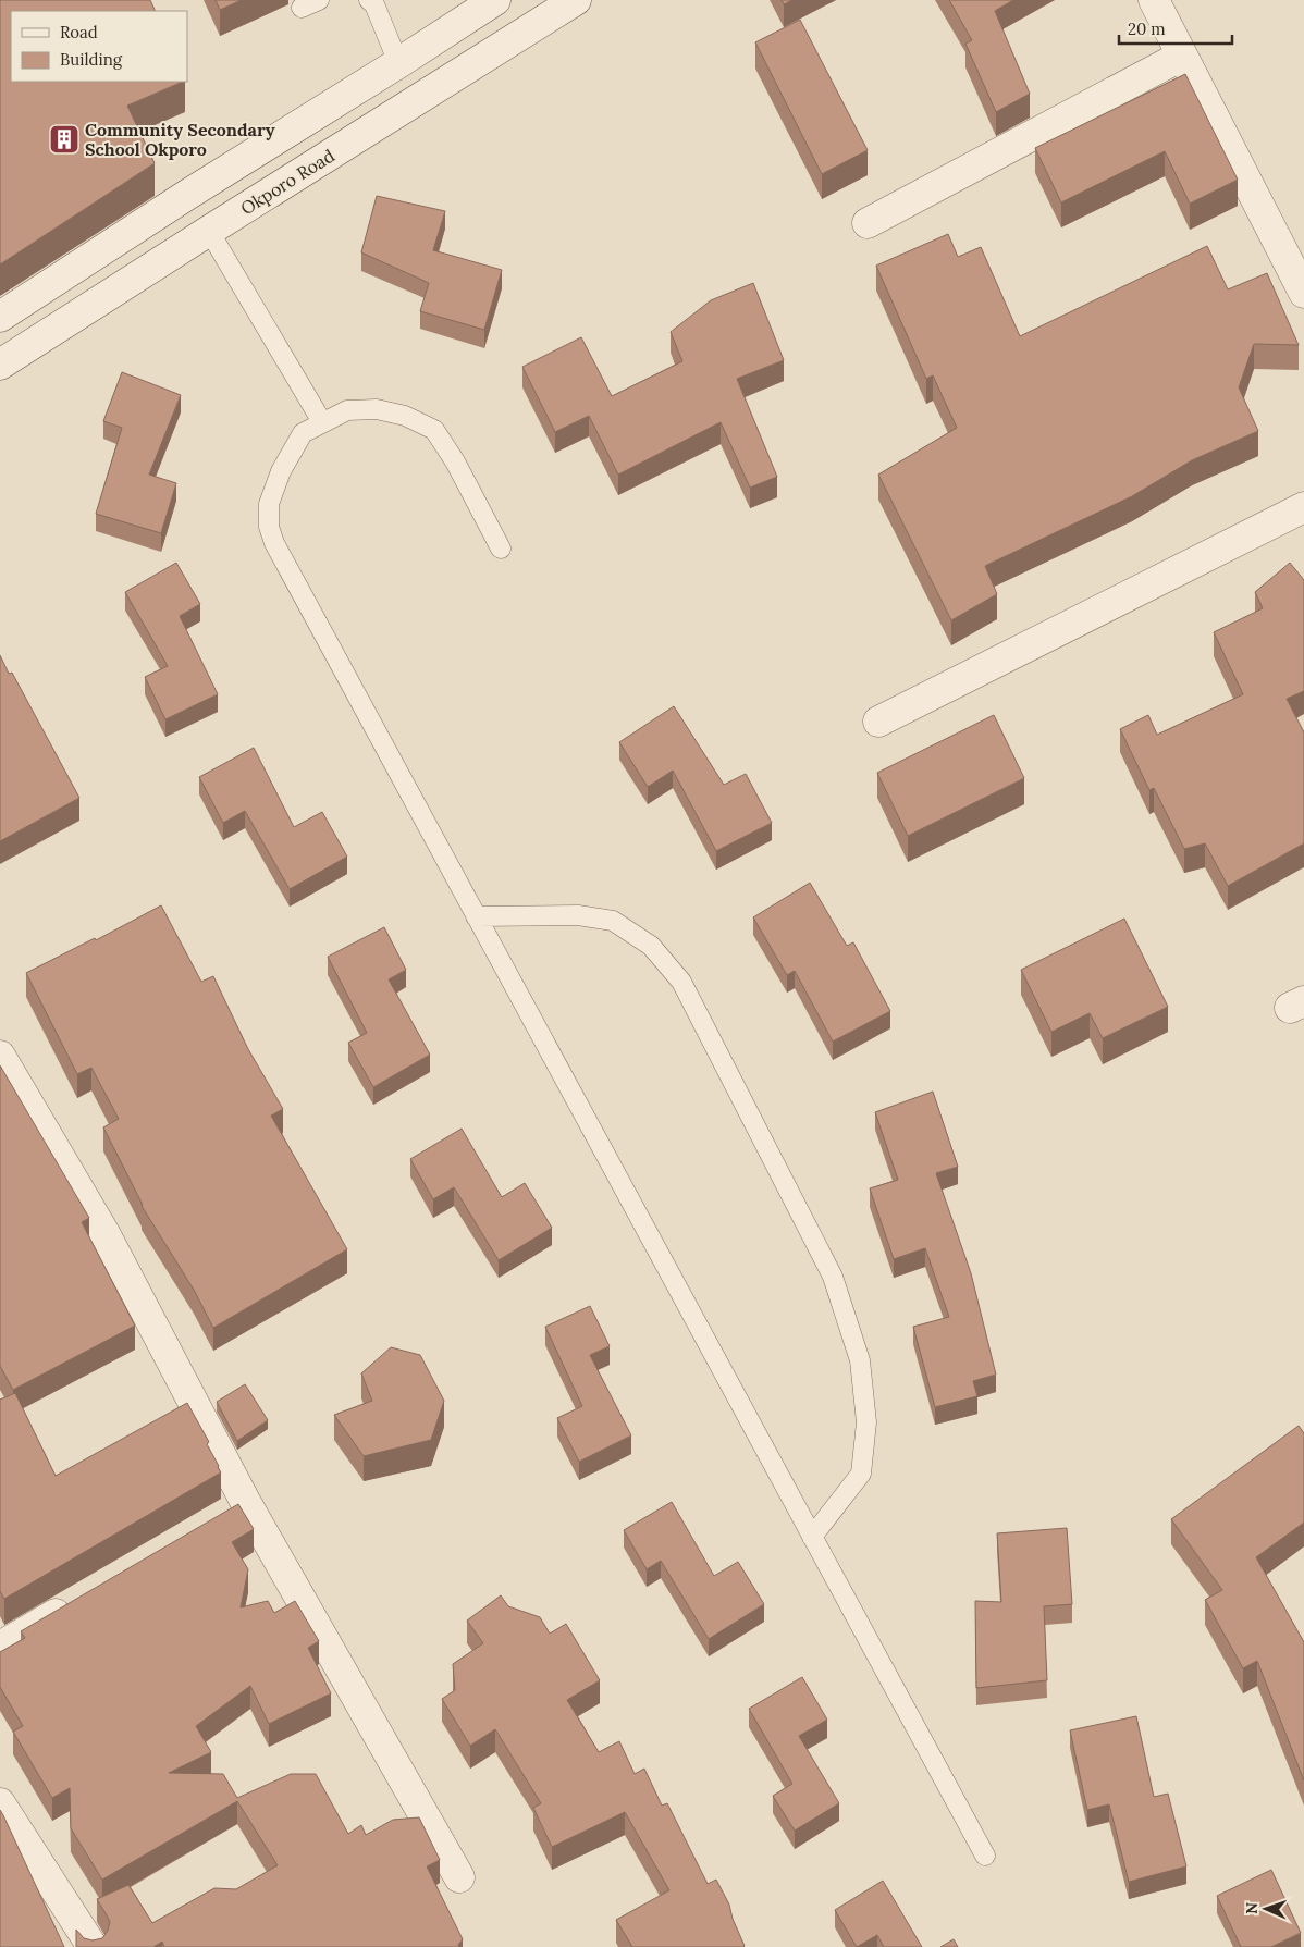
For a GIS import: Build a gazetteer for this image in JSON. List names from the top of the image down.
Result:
{
  "streets": {
    "street": ["Okporo Road"]
  },
  "places": {
    "building": ["Community Secondary School Okporo"]
  },
  "legend": ["Road", "Building"],
  "scale_bar": "20 m",
  "north": "left"
}
